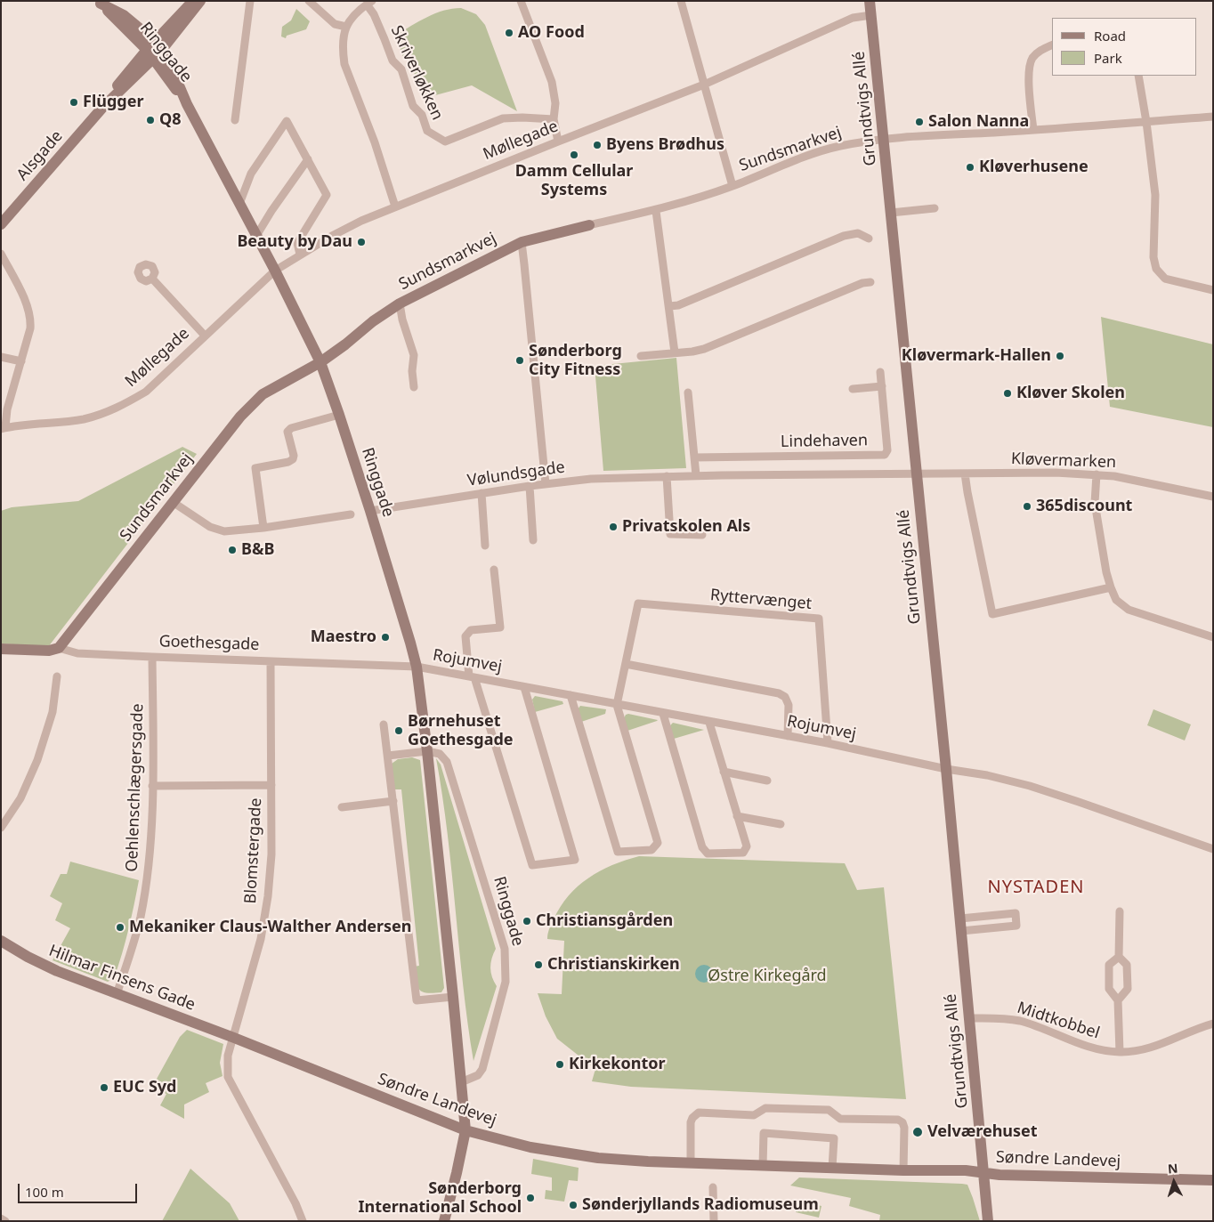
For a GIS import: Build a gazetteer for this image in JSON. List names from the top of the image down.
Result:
{
  "streets": {
    "street": [
      "Ringgade",
      "Skriverløkken",
      "Grundtvigs Allé",
      "Møllegade",
      "Sundsmarkvej",
      "Alsgade",
      "Lindehaven",
      "Kløvermarken",
      "Vølundsgade",
      "Ryttervænget",
      "Goethesgade",
      "Rojumvej",
      "Oehlenschlægersgade",
      "Blomstergade",
      "Hilmar Finsens Gade",
      "Midtkobbel",
      "Søndre Landevej"
    ]
  },
  "crossings": [
    ["Ringgade", "Møllegade"],
    ["Ringgade", "Sundsmarkvej"],
    ["Ringgade", "Alsgade"],
    ["Ringgade", "Vølundsgade"],
    ["Ringgade", "Goethesgade"],
    ["Ringgade", "Rojumvej"],
    ["Ringgade", "Søndre Landevej"],
    ["Grundtvigs Allé", "Møllegade"],
    ["Grundtvigs Allé", "Sundsmarkvej"],
    ["Grundtvigs Allé", "Kløvermarken"],
    ["Grundtvigs Allé", "Vølundsgade"],
    ["Grundtvigs Allé", "Rojumvej"],
    ["Grundtvigs Allé", "Midtkobbel"],
    ["Grundtvigs Allé", "Søndre Landevej"],
    ["Sundsmarkvej", "Goethesgade"],
    ["Kløvermarken", "Vølundsgade"],
    ["Ryttervænget", "Rojumvej"],
    ["Goethesgade", "Rojumvej"],
    ["Goethesgade", "Oehlenschlægersgade"],
    ["Goethesgade", "Blomstergade"],
    ["Oehlenschlægersgade", "Hilmar Finsens Gade"],
    ["Blomstergade", "Hilmar Finsens Gade"],
    ["Blomstergade", "Søndre Landevej"],
    ["Hilmar Finsens Gade", "Søndre Landevej"]
  ],
  "districts": ["NYSTADEN"],
  "parks": ["Østre Kirkegård"],
  "places": [
    "AO Food",
    "Flügger",
    "Q8",
    "Salon Nanna",
    "Byens Brødhus",
    "Damm Cellular Systems",
    "Kløverhusene",
    "Beauty by Dau",
    "Kløvermark-Hallen",
    "Sønderborg City Fitness",
    "Kløver Skolen",
    "365discount",
    "Privatskolen Als",
    "B&B",
    "Maestro",
    "Børnehuset Goethesgade",
    "Christiansgården",
    "Mekaniker Claus-Walther Andersen",
    "Christianskirken",
    "Kirkekontor",
    "EUC Syd",
    "Velværehuset",
    "Sønderborg International School",
    "Sønderjyllands Radiomuseum"
  ],
  "legend": ["Road", "Park"],
  "scale_bar": "100 m",
  "north": "top"
}
